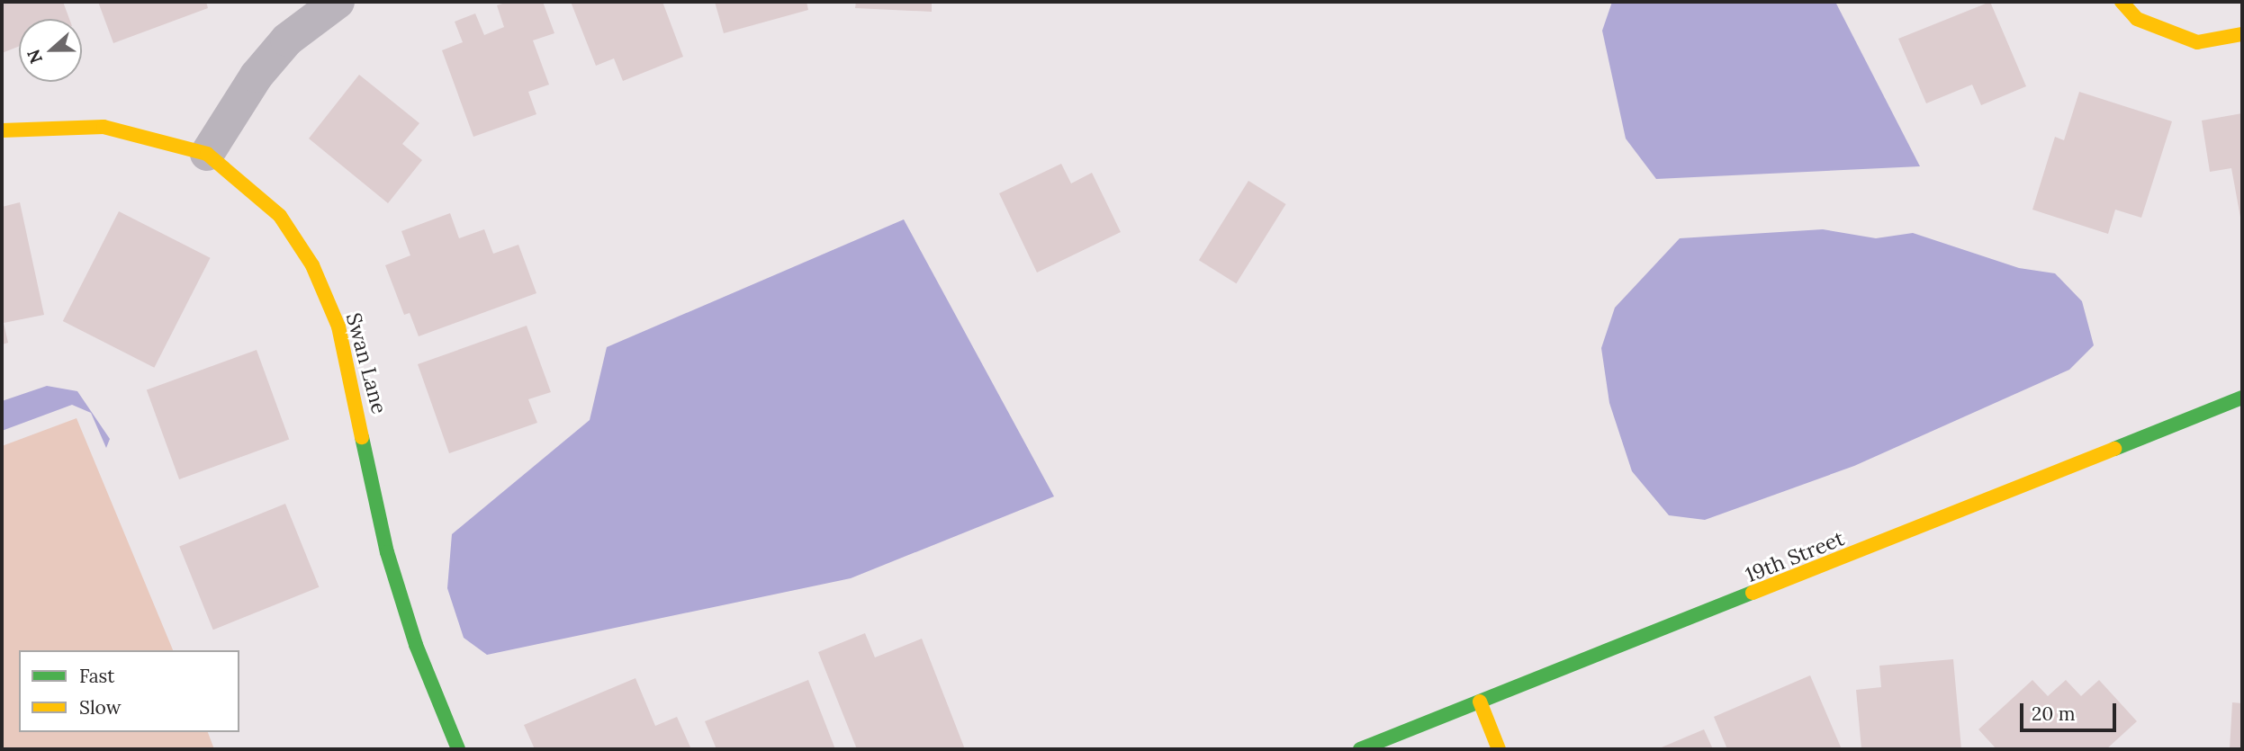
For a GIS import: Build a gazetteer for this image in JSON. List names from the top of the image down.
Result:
{
  "streets": {
    "street": ["Swan Lane", "19th Street"]
  },
  "legend": ["Fast", "Slow"],
  "scale_bar": "20 m",
  "north": "left"
}
